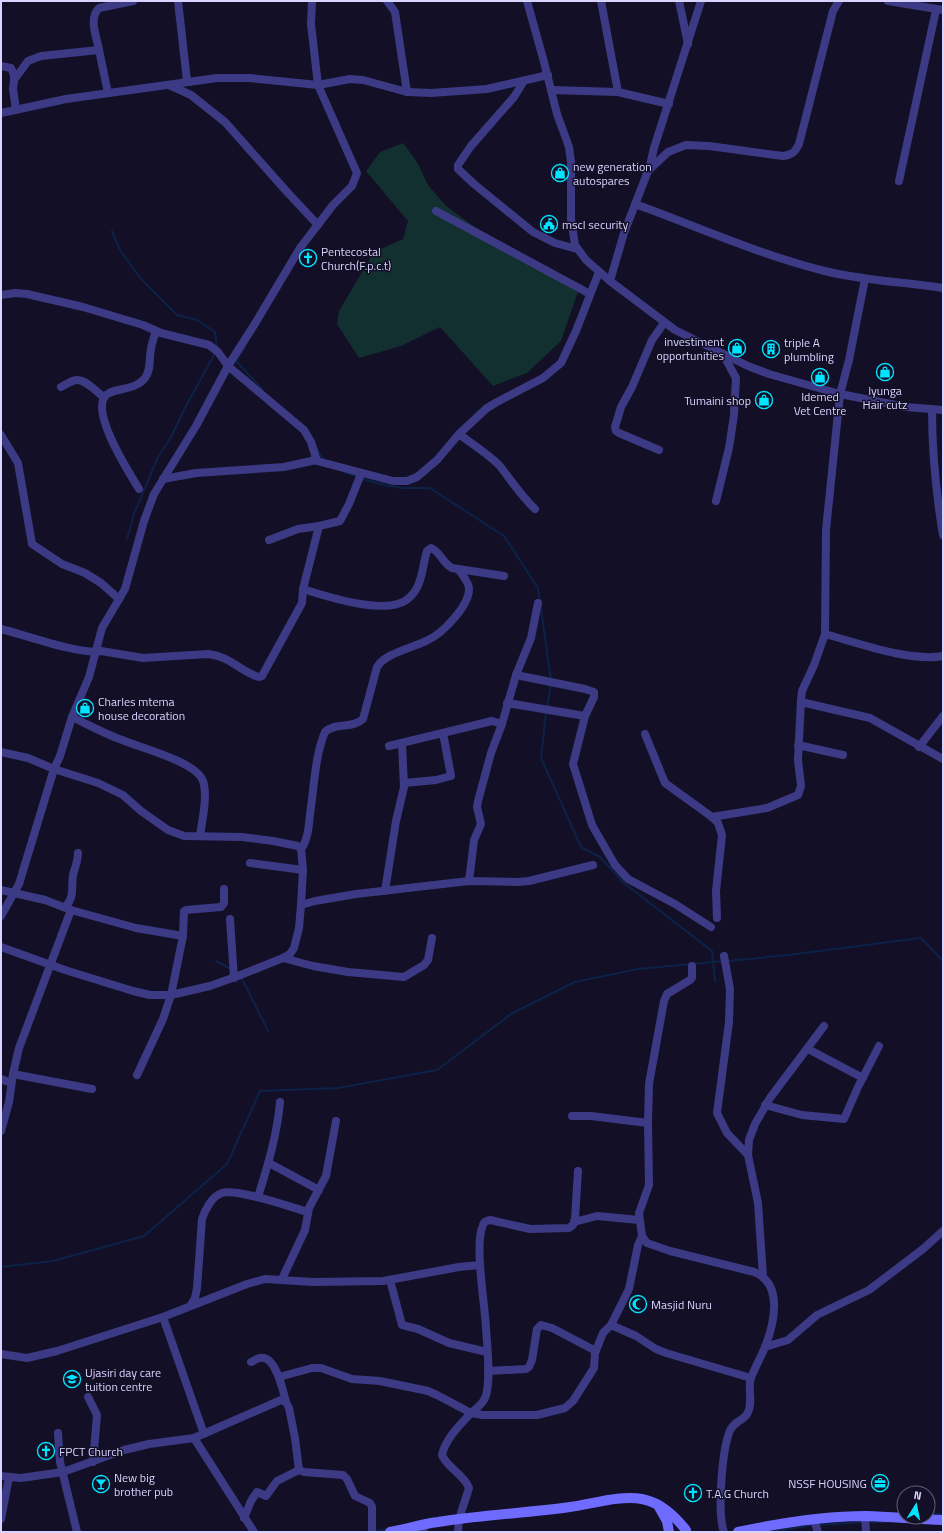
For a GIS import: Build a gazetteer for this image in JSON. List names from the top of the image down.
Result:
{
  "places": {
    "shop": [
      "new generation autospares",
      "investiment opportunities",
      "Iyunga Hair cutz",
      "Idemed Vet Centre",
      "Tumaini shop",
      "Charles mtema house decoration"
    ],
    "public building": ["mscl security"],
    "church": ["Pentecostal Church(F.p.c.t)", "FPCT Church", "T.A.G Church"],
    "building": ["triple A plumbling"],
    "mosque": ["Masjid Nuru"],
    "school or university": ["Ujasiri day care tuition centre"],
    "office": ["NSSF HOUSING"],
    "bar": ["New big brother pub"]
  },
  "north": "top"
}
